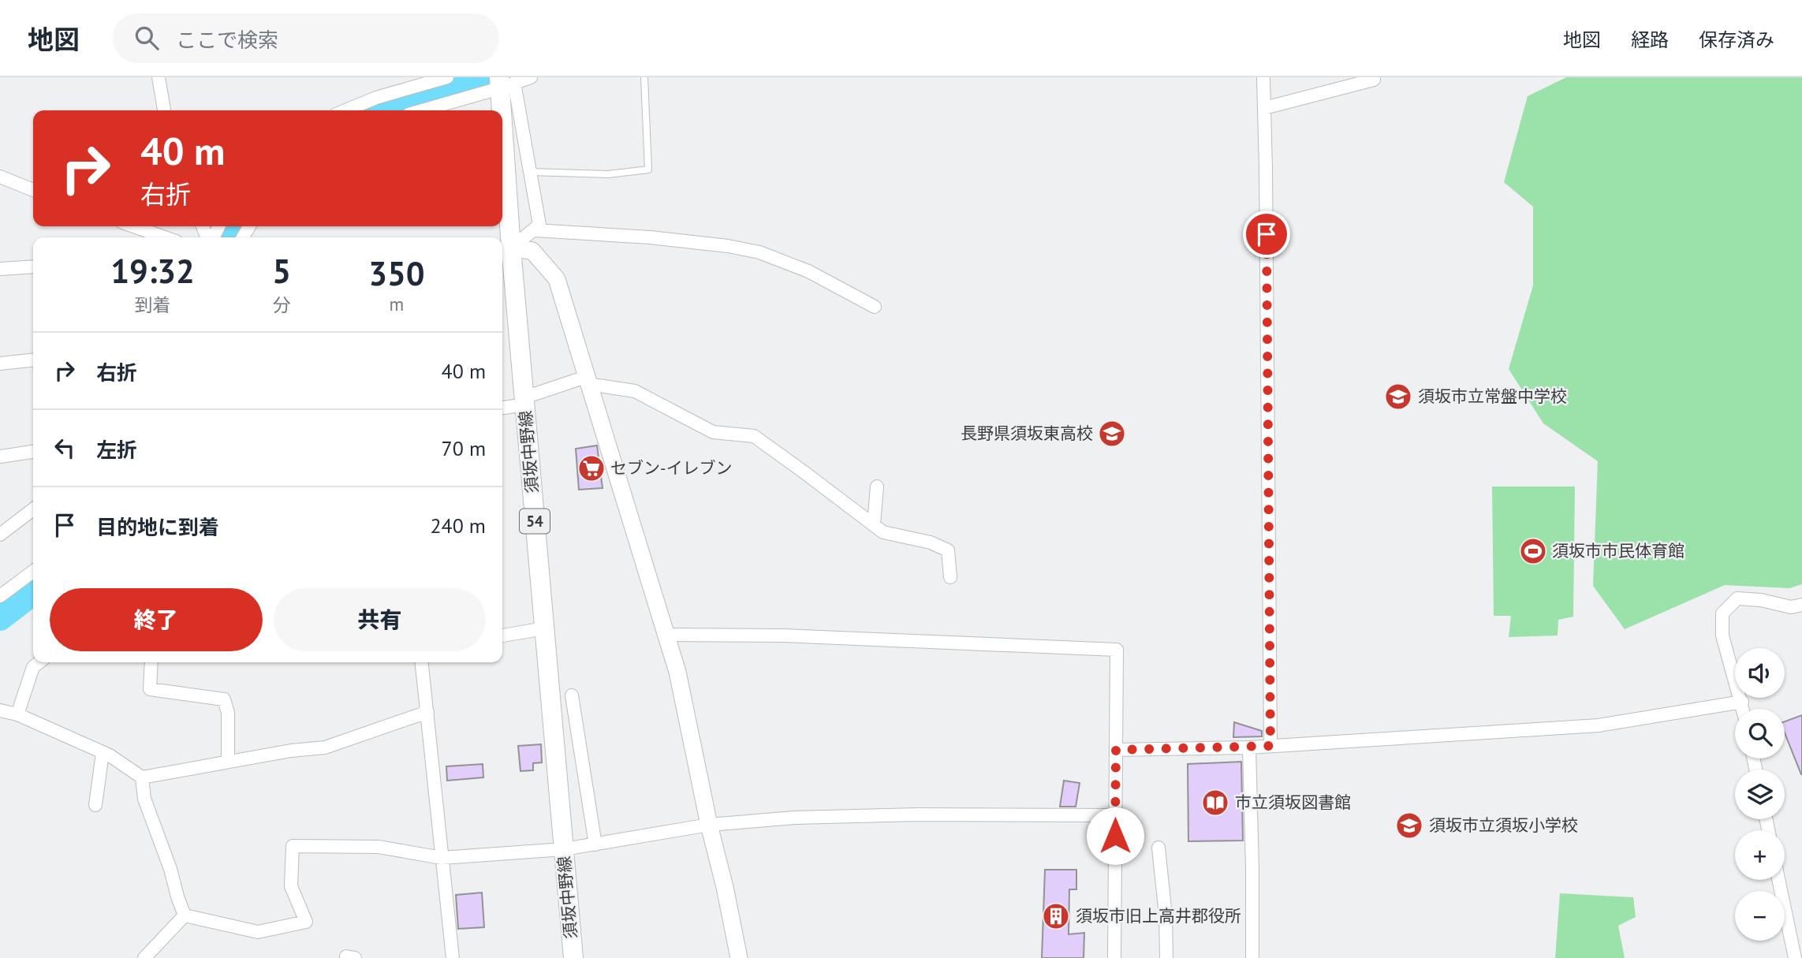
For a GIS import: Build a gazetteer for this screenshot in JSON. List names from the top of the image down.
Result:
{
  "streets": {
    "main road": ["須坂中野線", "54"]
  },
  "places": {
    "school or university": ["須坂市立常盤中学校", "長野県須坂東高校", "須坂市立須坂小学校"],
    "supermarket": ["セブン-イレブン"],
    "sports": ["須坂市市民体育館"],
    "library": ["市立須坂図書館"],
    "building": ["須坂市旧上高井郡役所"]
  },
  "page": {
    "header": "地図",
    "search": "ここで検索",
    "nav": ["地図", "経路", "保存済み"],
    "turn": ["40 m", "右折"],
    "eta": [
      "19:32",
      "到着",
      "5",
      "分",
      "350",
      "m"
    ],
    "list": [
      {
        "name": "右折",
        "value": "40 m"
      },
      {
        "name": "左折",
        "value": "70 m"
      },
      {
        "name": "目的地に到着",
        "value": "240 m"
      }
    ],
    "buttons": ["終了", "共有"],
    "map_buttons": ["+", "−"]
  }
}
